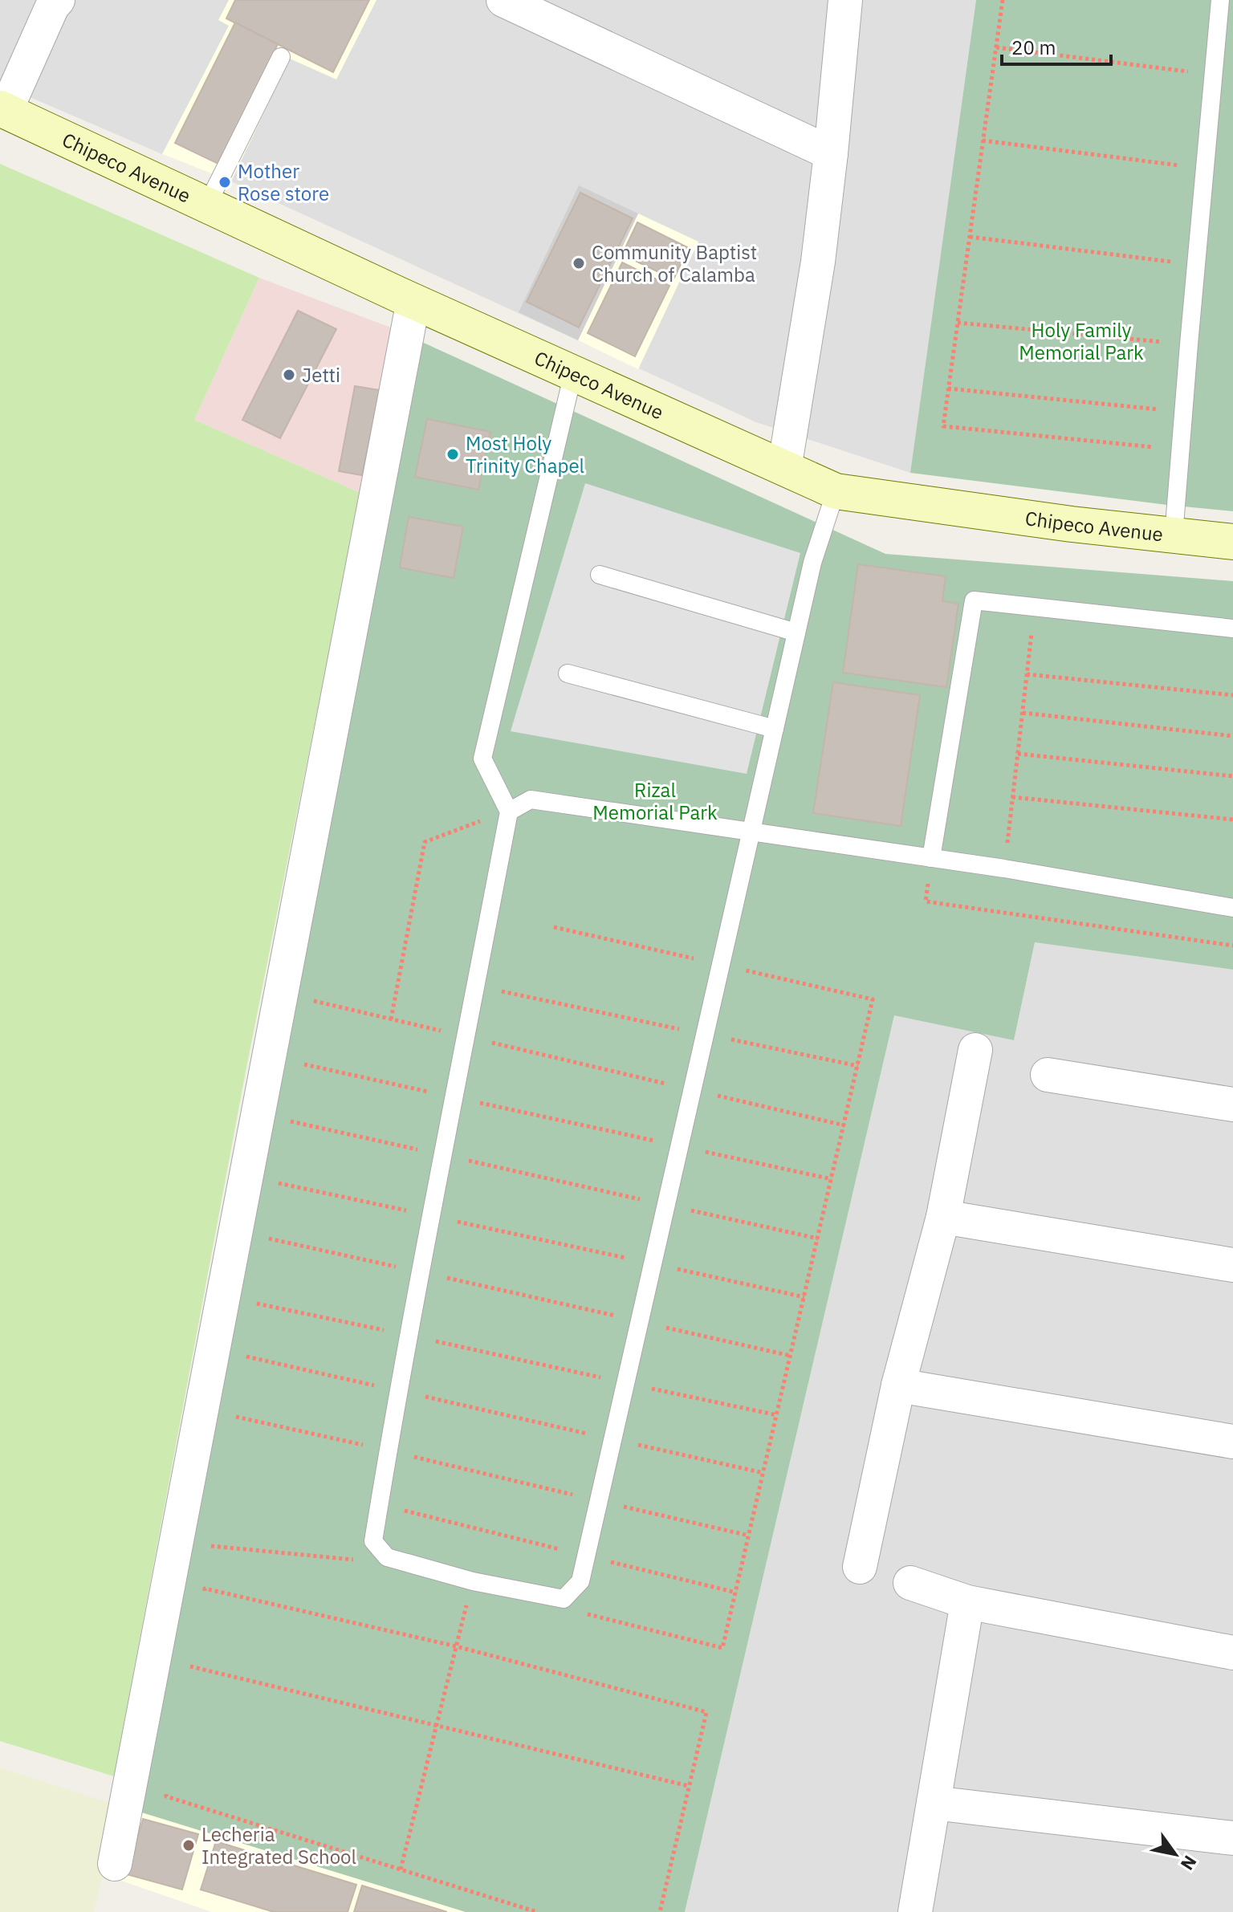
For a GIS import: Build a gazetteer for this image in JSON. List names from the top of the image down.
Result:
{
  "streets": {
    "main road": ["Chipeco Avenue"]
  },
  "parks": ["Holy Family Memorial Park", "Rizal Memorial Park"],
  "places": [
    "Mother Rose store",
    "Community Baptist Church of Calamba",
    "Jetti",
    "Most Holy Trinity Chapel",
    "Lecheria Integrated School"
  ],
  "scale_bar": "20 m",
  "north": "bottom right"
}
